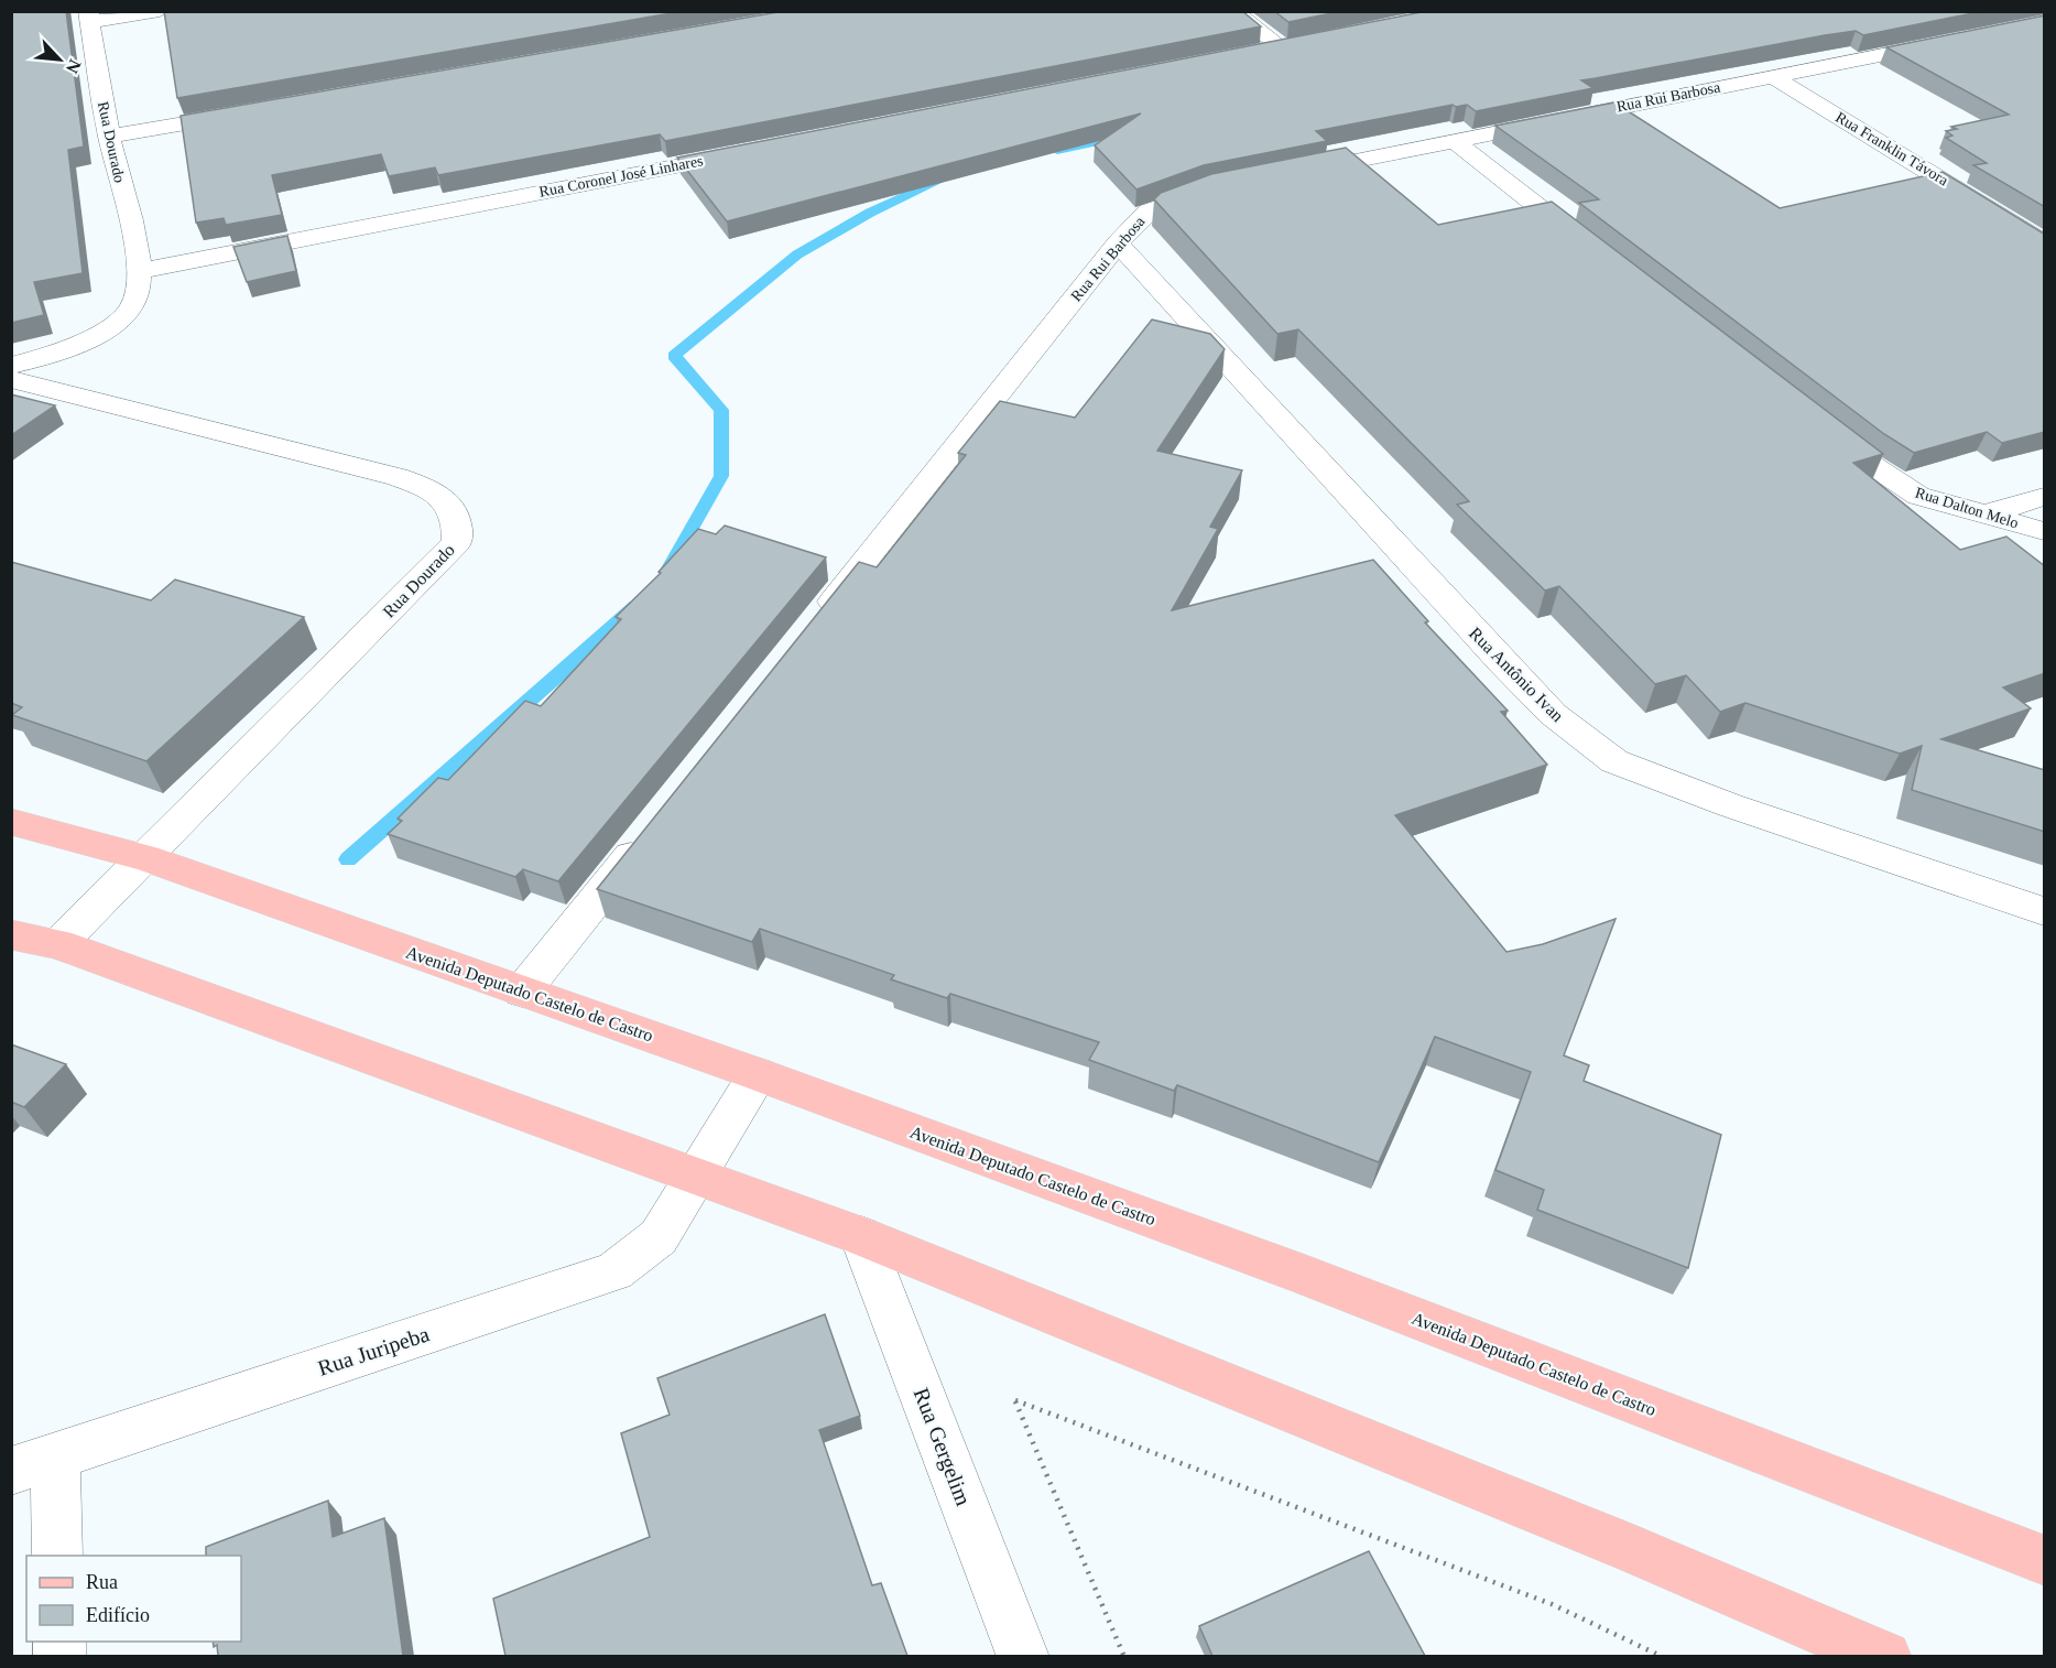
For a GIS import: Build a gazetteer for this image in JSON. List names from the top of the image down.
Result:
{
  "streets": {
    "main road": ["Avenida Deputado Castelo de Castro"],
    "street": [
      "Rua Rui Barbosa",
      "Rua Dourado",
      "Rua Franklin Távora",
      "Rua Coronel José Linhares",
      "Rua Dalton Melo",
      "Rua Antônio Ivan",
      "Rua Juripeba",
      "Rua Gergelim"
    ]
  },
  "crossings": [
    ["Rua Rui Barbosa", "Rua Franklin Távora"],
    ["Rua Rui Barbosa", "Rua Antônio Ivan"],
    ["Rua Dourado", "Rua Coronel José Linhares"],
    ["Rua Dourado", "Avenida Deputado Castelo de Castro"],
    ["Avenida Deputado Castelo de Castro", "Rua Juripeba"]
  ],
  "legend": ["Rua", "Edifício"],
  "north": "bottom right"
}
